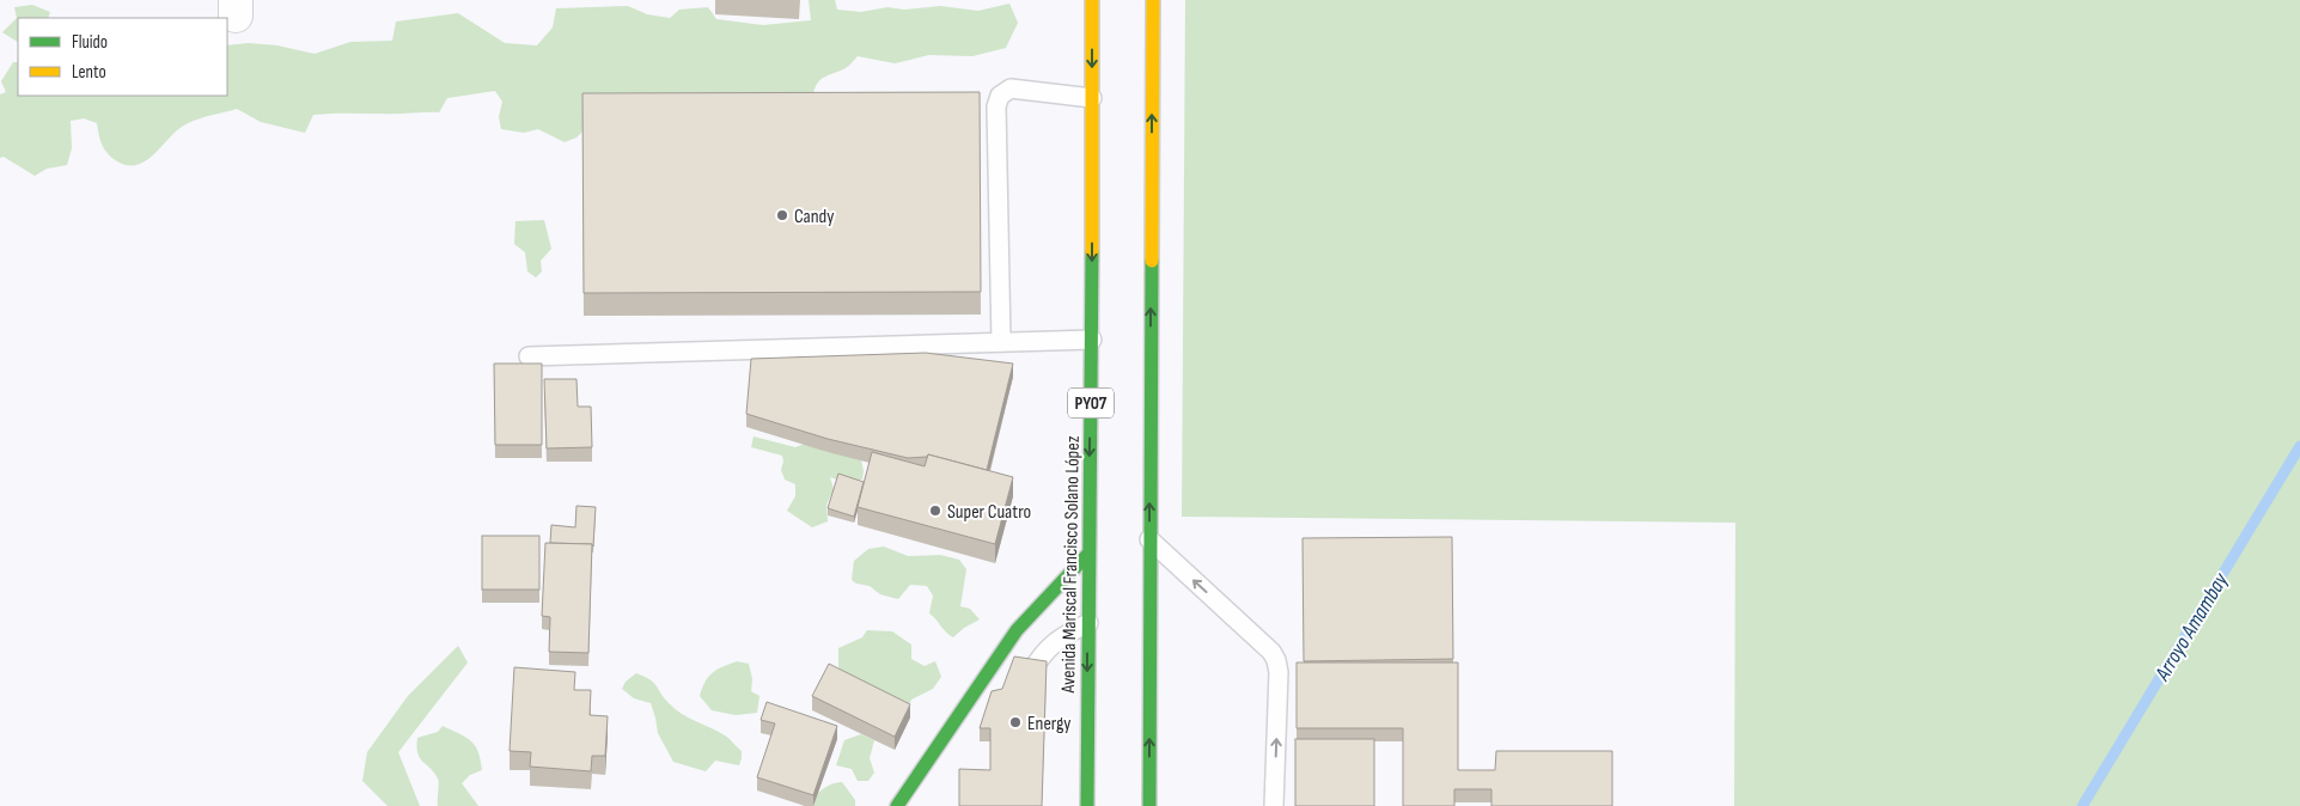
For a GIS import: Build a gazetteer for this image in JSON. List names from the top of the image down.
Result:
{
  "streets": {
    "main road": ["PY07", "Avenida Mariscal Francisco Solano López"]
  },
  "water": ["Arroyo Amambay"],
  "places": ["Candy", "Super Cuatro", "Energy"],
  "legend": ["Fluido", "Lento"]
}
